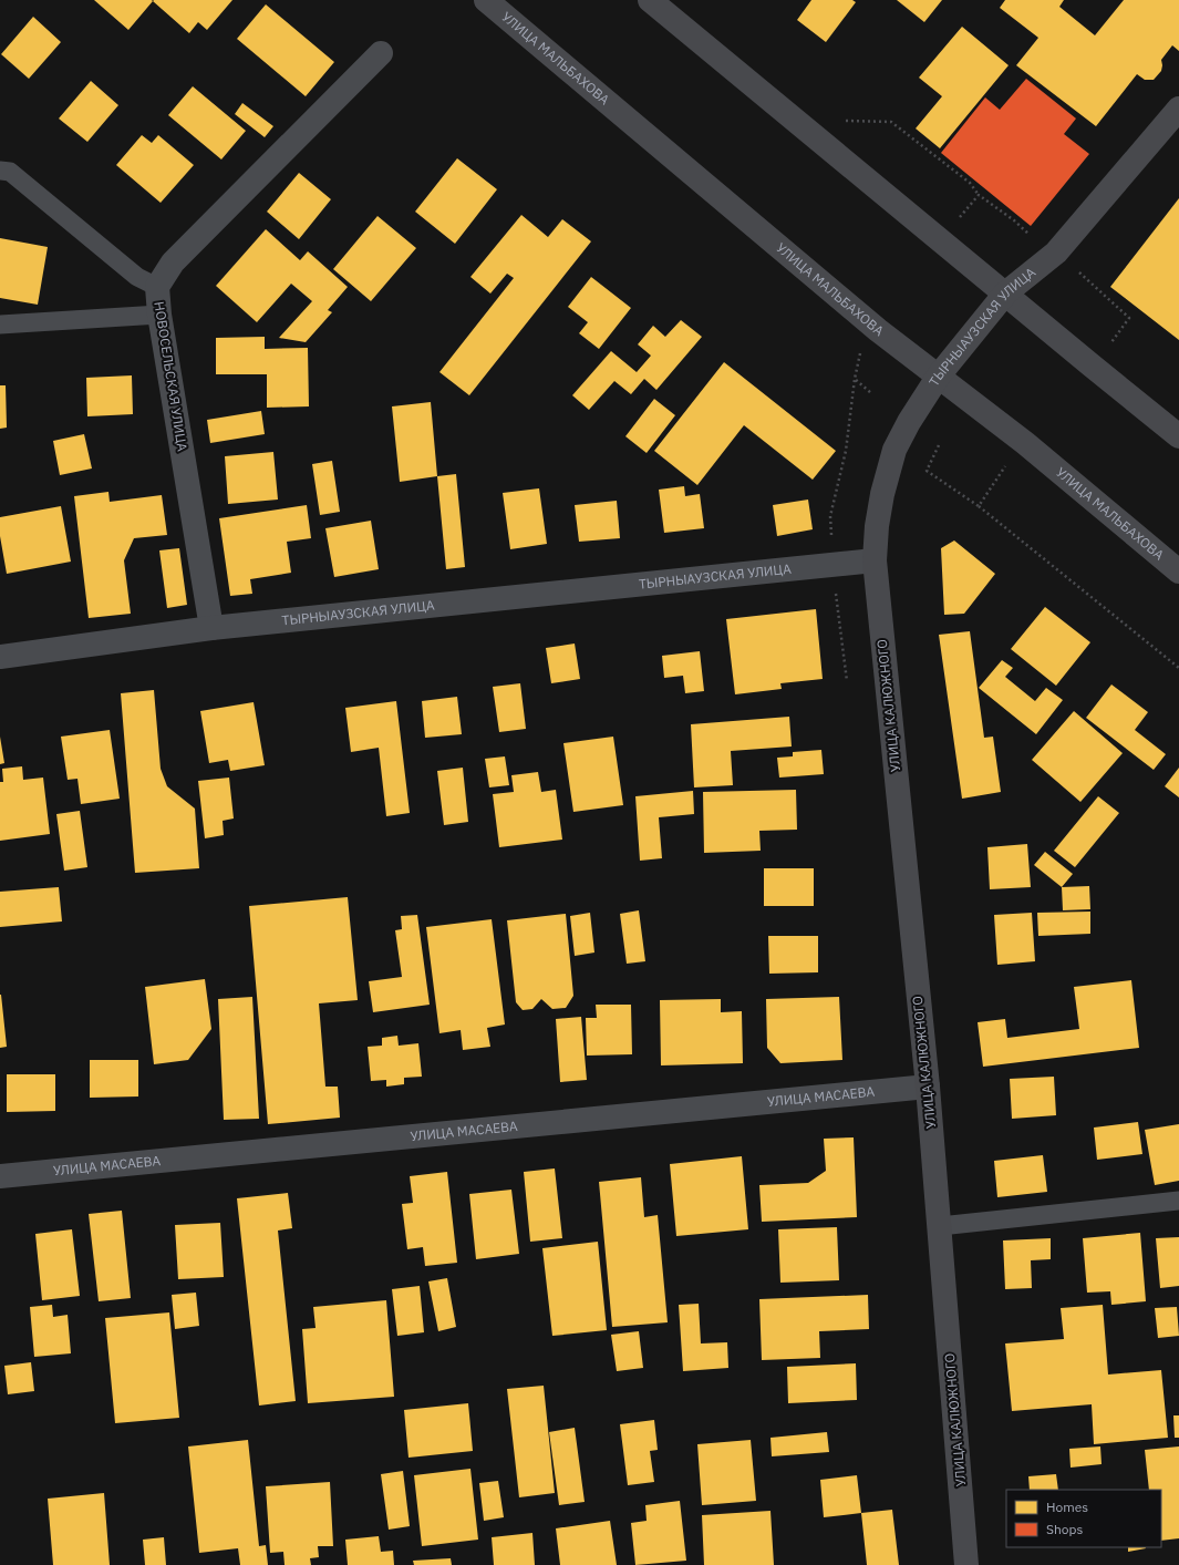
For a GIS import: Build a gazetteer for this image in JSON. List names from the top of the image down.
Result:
{
  "streets": {
    "main road": ["УЛИЦА МАЛЬБАХОВА", "ТЫРНЫАУЗСКАЯ УЛИЦА", "УЛИЦА КАЛЮЖНОГО"],
    "street": ["НОВОСЕЛЬСКАЯ УЛИЦА", "УЛИЦА МАСАЕВА"]
  },
  "crossings": [
    ["УЛИЦА МАЛЬБАХОВА", "ТЫРНЫАУЗСКАЯ УЛИЦА"],
    ["ТЫРНЫАУЗСКАЯ УЛИЦА", "НОВОСЕЛЬСКАЯ УЛИЦА"],
    ["ТЫРНЫАУЗСКАЯ УЛИЦА", "УЛИЦА КАЛЮЖНОГО"],
    ["УЛИЦА КАЛЮЖНОГО", "УЛИЦА МАСАЕВА"]
  ],
  "legend": ["Homes", "Shops"]
}
